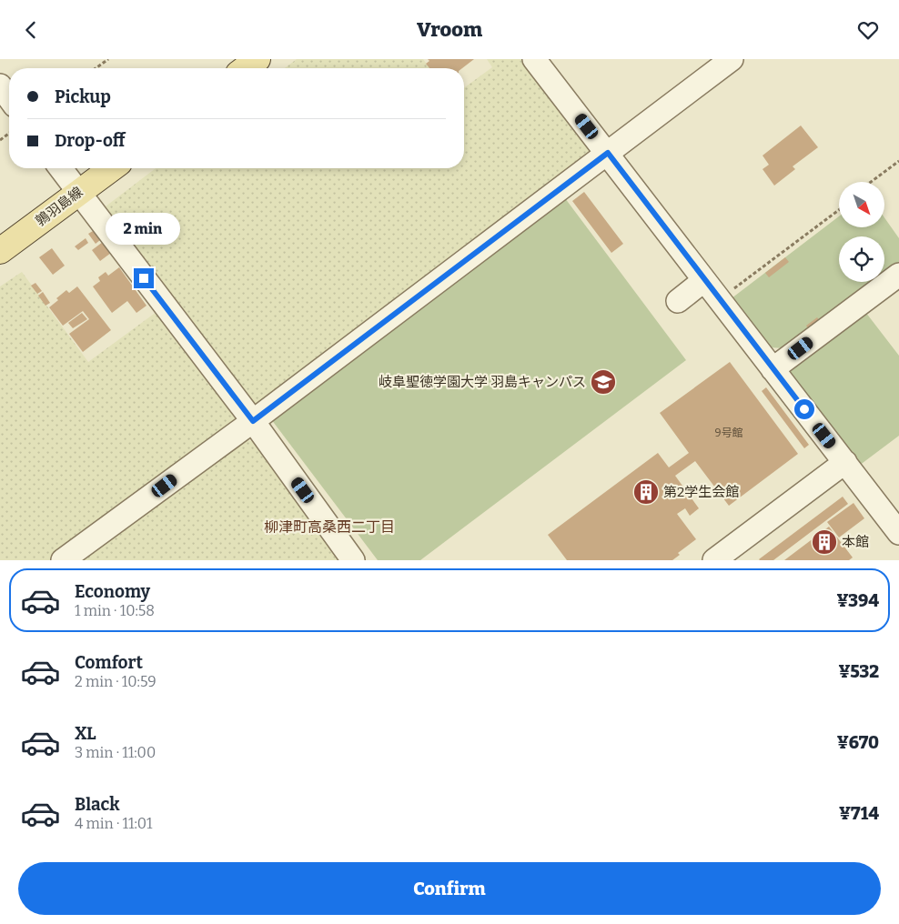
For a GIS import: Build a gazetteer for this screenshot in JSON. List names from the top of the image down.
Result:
{
  "streets": {
    "main road": ["鶉羽島線"]
  },
  "districts": ["柳津町高桑西二丁目"],
  "places": {
    "school or university": ["岐阜聖徳学園大学 羽島キャンパス"],
    "building": ["第2学生会館", "本館"]
  },
  "house_numbers": ["9号館"],
  "north": "bottom right",
  "page": {
    "header": "Vroom",
    "banner": ["Pickup", "Drop-off"],
    "bubble": "2 min",
    "list": [
      {
        "name": "Economy",
        "note": "1 min · 10:58",
        "value": "¥394"
      },
      {
        "name": "Comfort",
        "note": "2 min · 10:59",
        "value": "¥532"
      },
      {
        "name": "XL",
        "note": "3 min · 11:00",
        "value": "¥670"
      },
      {
        "name": "Black",
        "note": "4 min · 11:01",
        "value": "¥714"
      }
    ],
    "buttons": "Confirm"
  }
}
